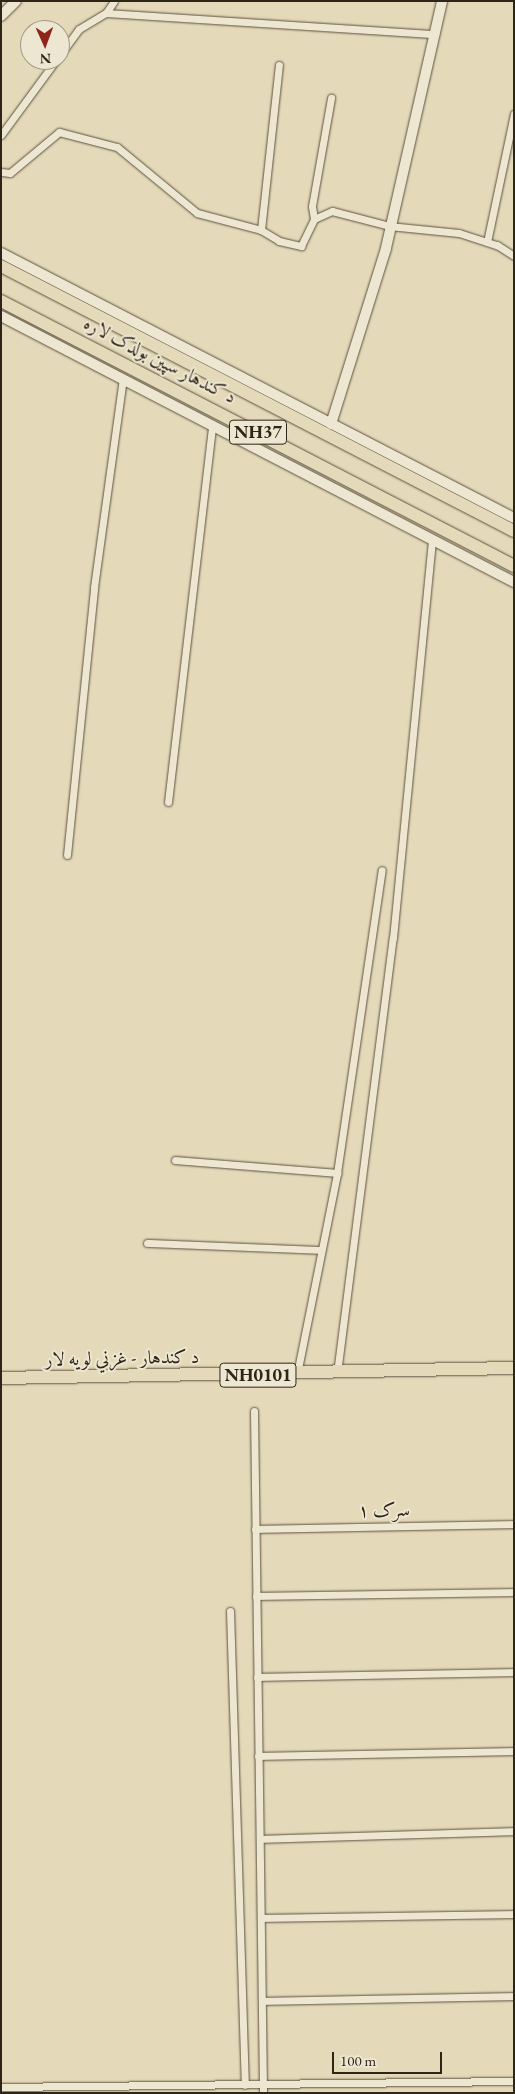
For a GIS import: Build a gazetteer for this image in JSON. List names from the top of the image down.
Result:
{
  "streets": {
    "highway": [
      "د کندهار سپین بولدک لاره",
      "NH37",
      "د کندهار - غزني لويه لار",
      "NH0101"
    ],
    "street": ["سرک ۱"]
  },
  "scale_bar": "100 m",
  "north": "bottom"
}
